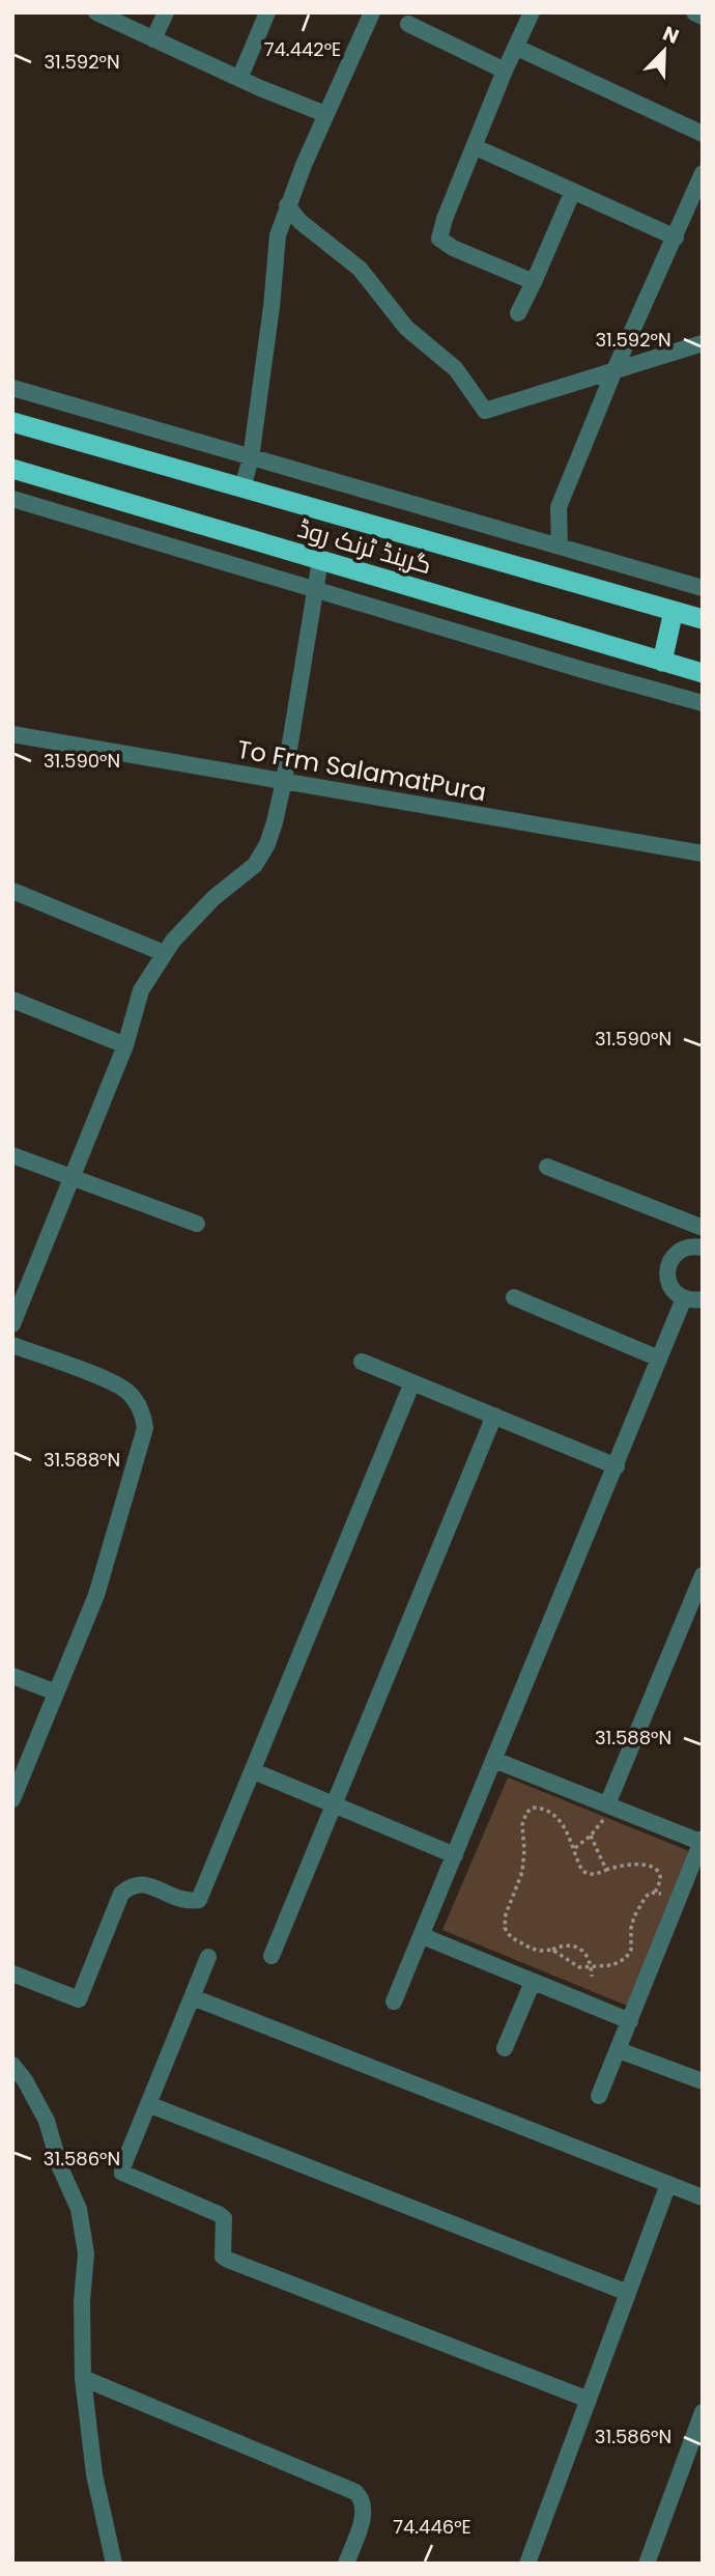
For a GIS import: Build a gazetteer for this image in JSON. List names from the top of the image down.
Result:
{
  "streets": {
    "highway": ["گرینڈ ٹرنک روڈ"],
    "street": ["To Frm SalamatPura"]
  },
  "north": "top right",
  "coordinates": [
    "74.442°E",
    "31.592°N",
    "31.590°N",
    "31.588°N",
    "31.586°N",
    "74.446°E"
  ]
}
